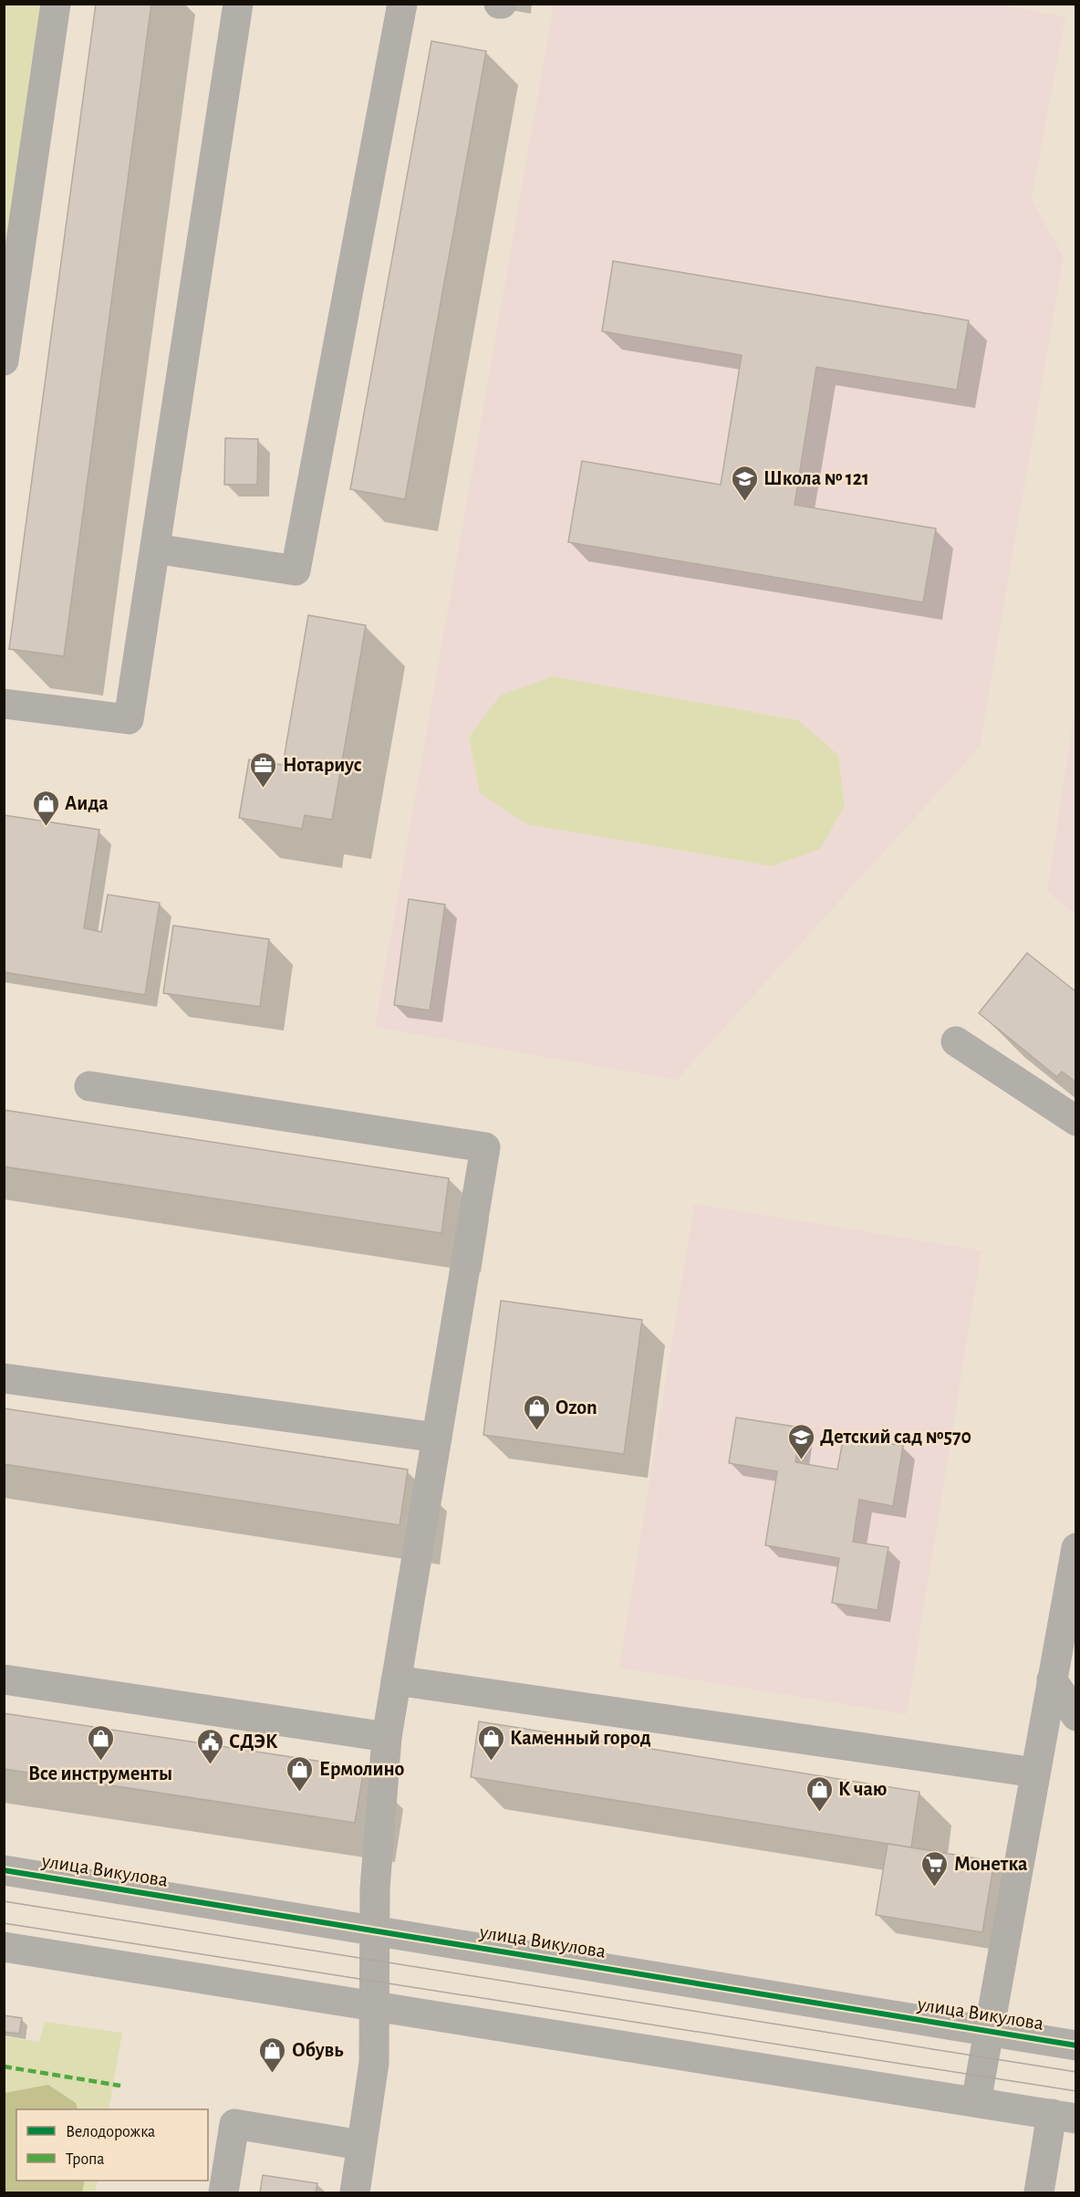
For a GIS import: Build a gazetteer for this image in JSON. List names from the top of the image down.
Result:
{
  "streets": {
    "street": ["улица Викулова"]
  },
  "places": {
    "school or university": ["Школа № 121", "Детский сад №570"],
    "office": ["Нотариус"],
    "shop": [
      "Аида",
      "Ozon",
      "Все инструменты",
      "Каменный город",
      "Ермолино",
      "К чаю",
      "Обувь"
    ],
    "public building": ["СДЭК"],
    "supermarket": ["Монетка"]
  },
  "legend": ["Велодорожка", "Тропа"]
}
